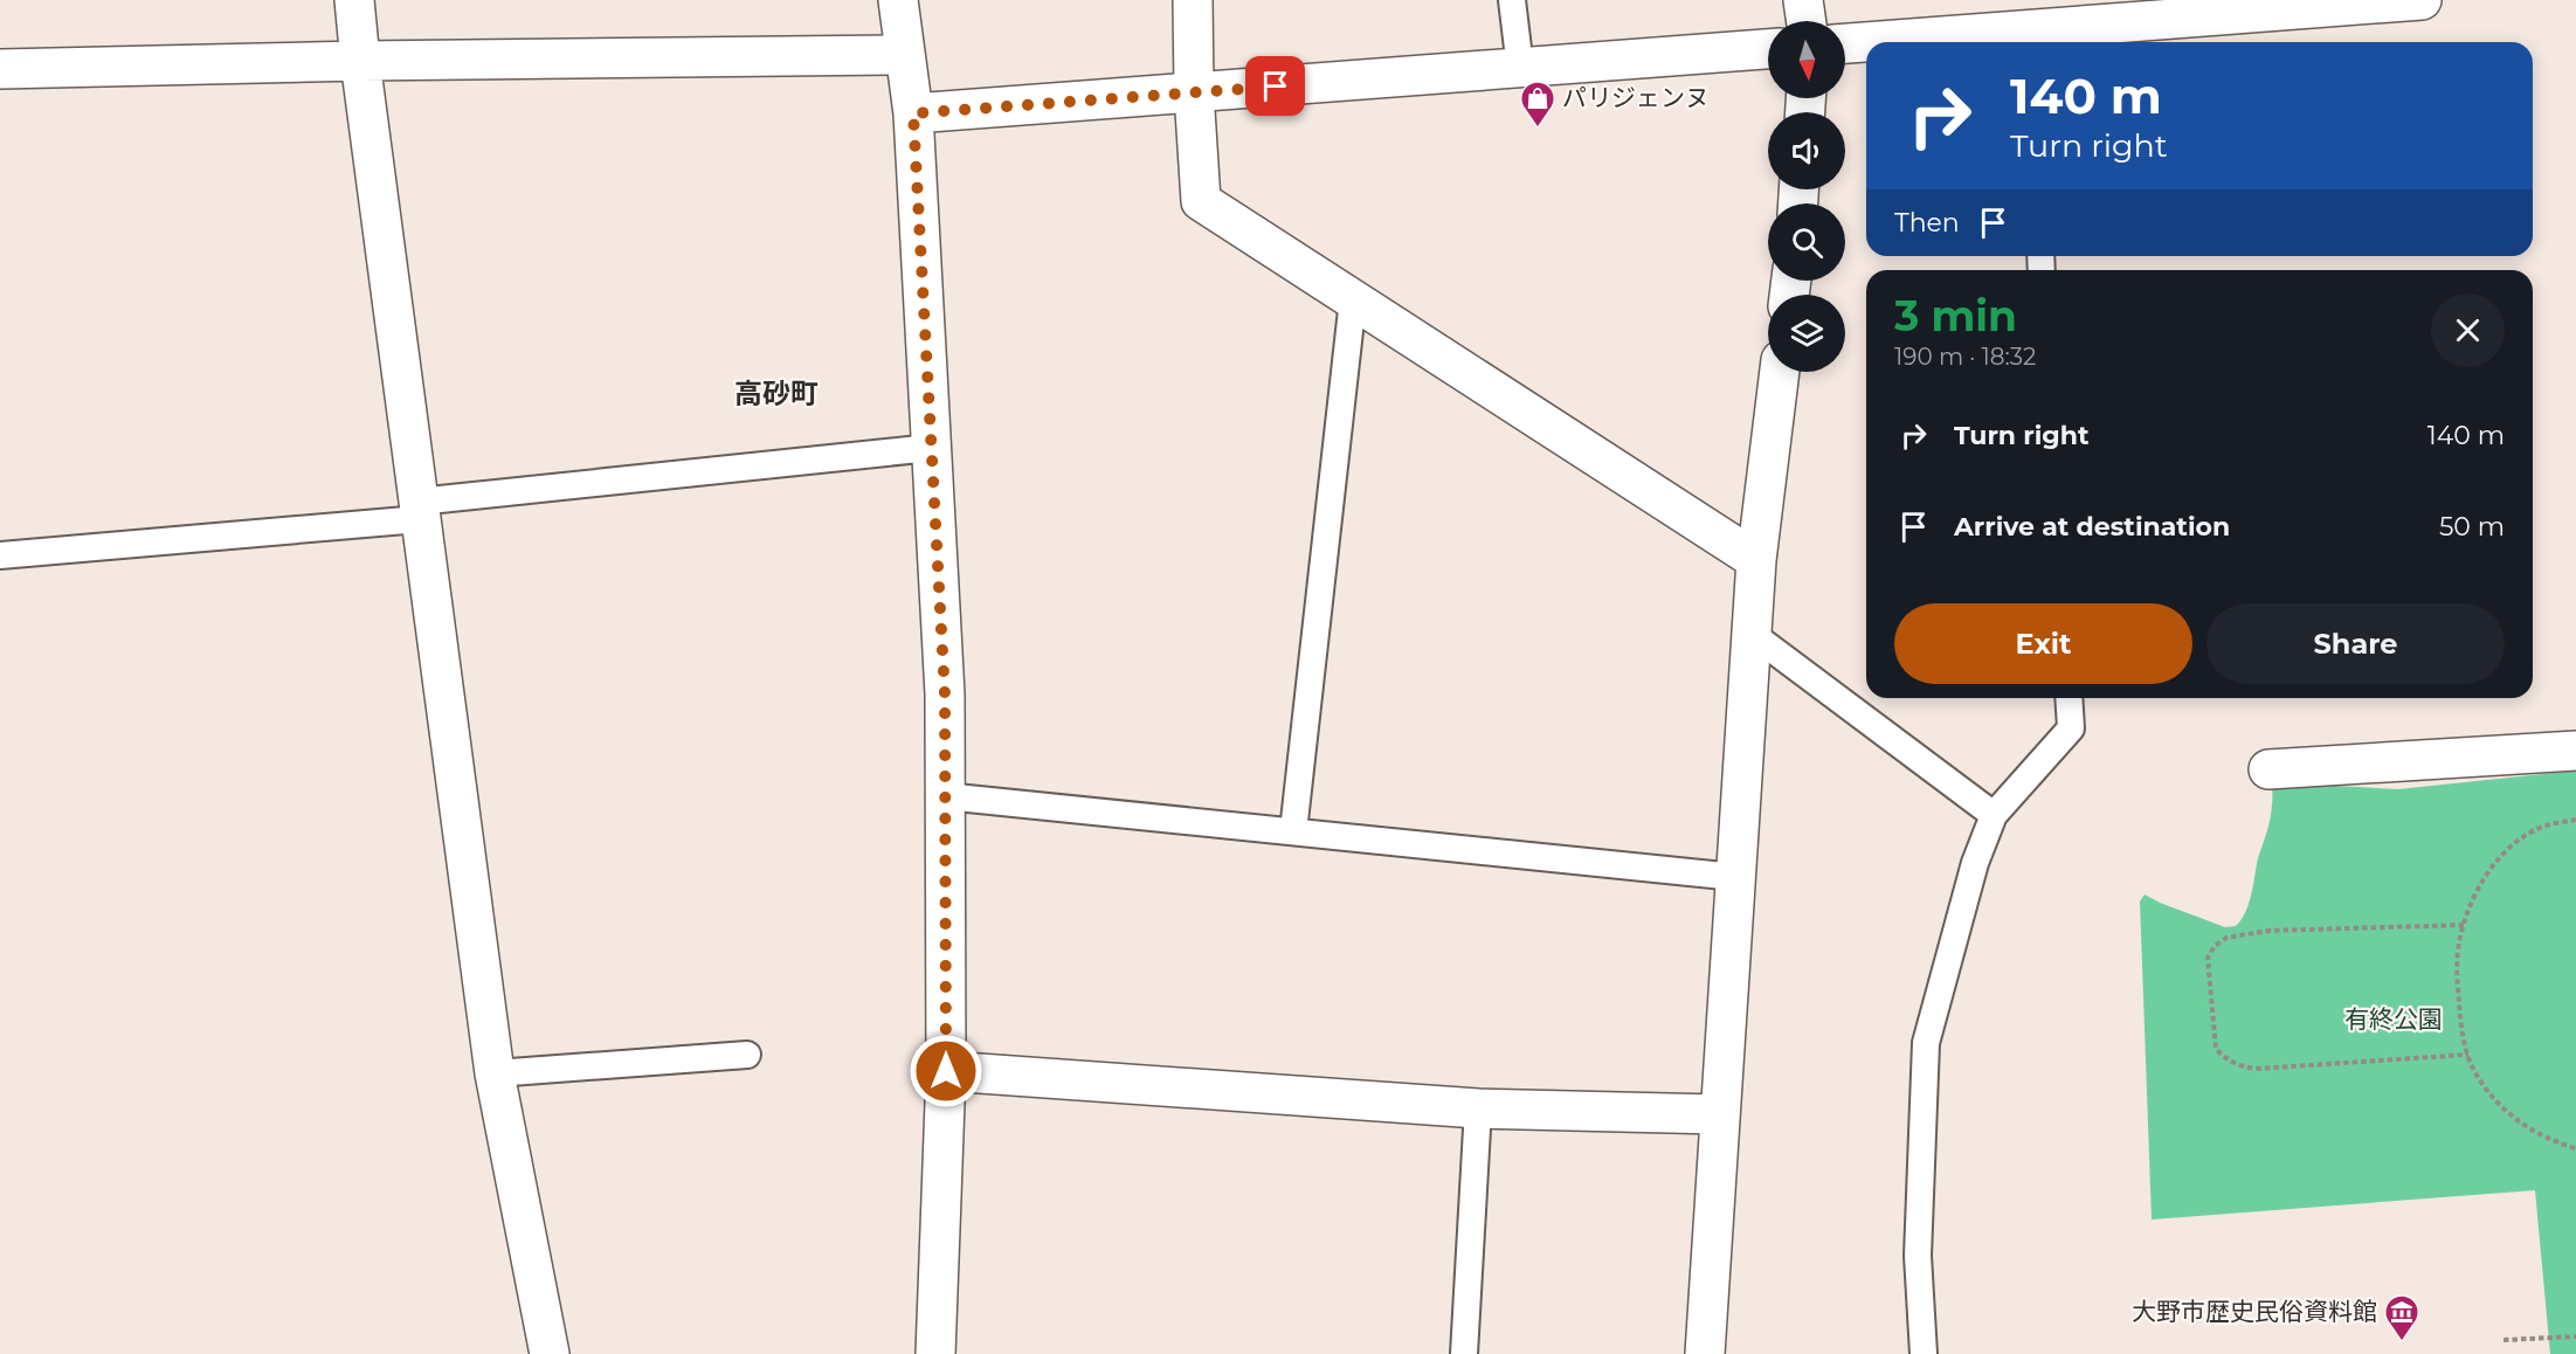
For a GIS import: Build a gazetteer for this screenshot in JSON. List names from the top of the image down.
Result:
{
  "districts": ["高砂町"],
  "parks": ["有終公園"],
  "places": {
    "shop": ["パリジェンヌ"],
    "museum": ["大野市歴史民俗資料館"]
  },
  "north": "bottom",
  "page": {
    "turn": ["140 m", "Turn right"],
    "then": "Then",
    "heading": ["3 min", "190 m · 18:32"],
    "list": [
      {
        "name": "Turn right",
        "value": "140 m"
      },
      {
        "name": "Arrive at destination",
        "value": "50 m"
      }
    ],
    "buttons": ["Exit", "Share"]
  }
}
